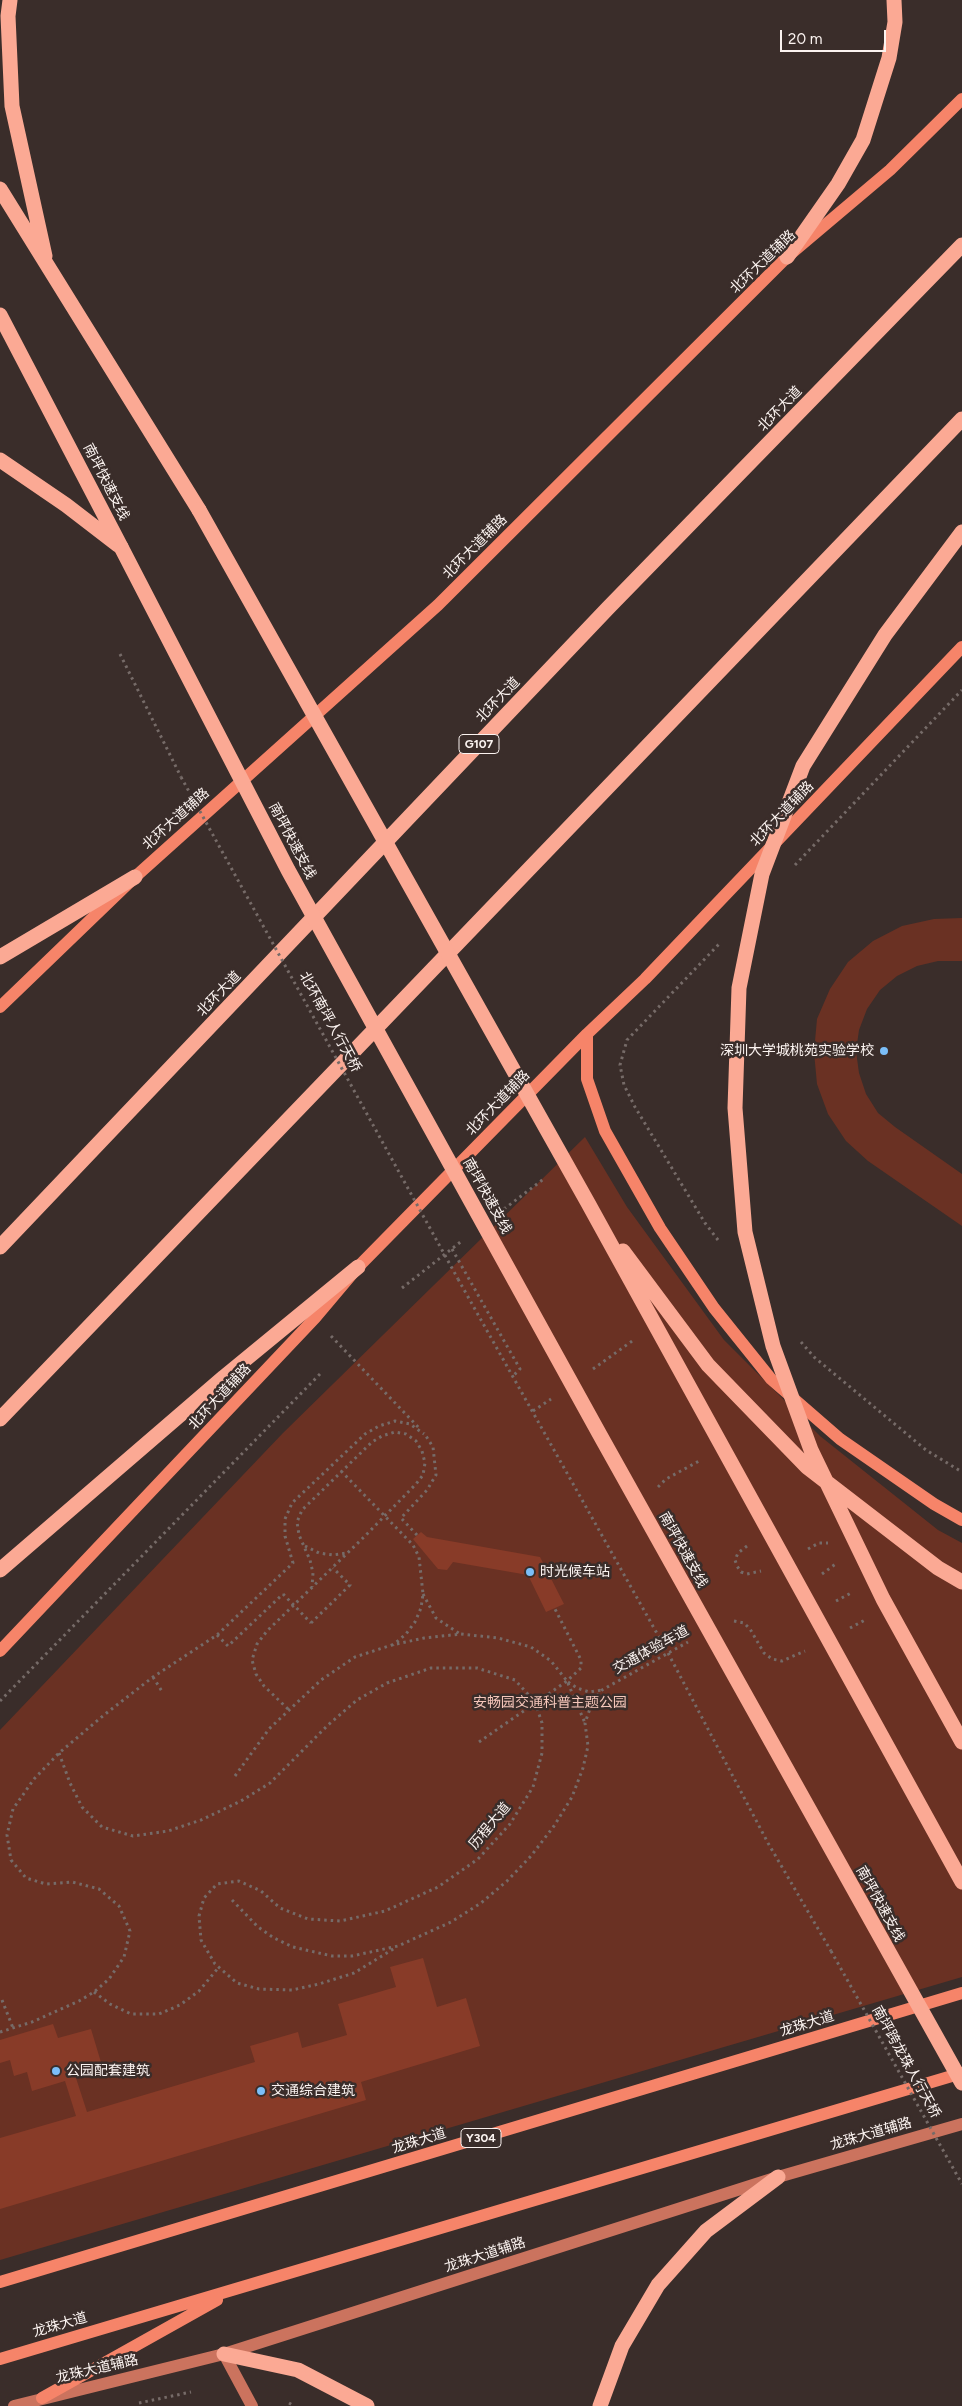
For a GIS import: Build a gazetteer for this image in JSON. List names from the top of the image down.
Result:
{
  "streets": {
    "highway": ["北环大道", "南坪快速支线", "G107"],
    "main road": [
      "北环大道辅路",
      "龙珠大道",
      "龙珠大道辅路",
      "Y304"
    ],
    "path": [
      "北环南坪人行天桥",
      "交通体验车道",
      "历程大道",
      "南坪跨龙珠人行天桥"
    ]
  },
  "crossings": [
    ["北环南坪人行天桥", "交通体验车道"],
    ["北环南坪人行天桥", "南坪跨龙珠人行天桥"],
    ["交通体验车道", "历程大道"],
    ["交通体验车道", "南坪跨龙珠人行天桥"]
  ],
  "parks": ["安畅园交通科普主题公园"],
  "places": [
    "深圳大学城桃苑实验学校",
    "时光候车站",
    "公园配套建筑",
    "交通综合建筑"
  ],
  "scale_bar": "20 m"
}
